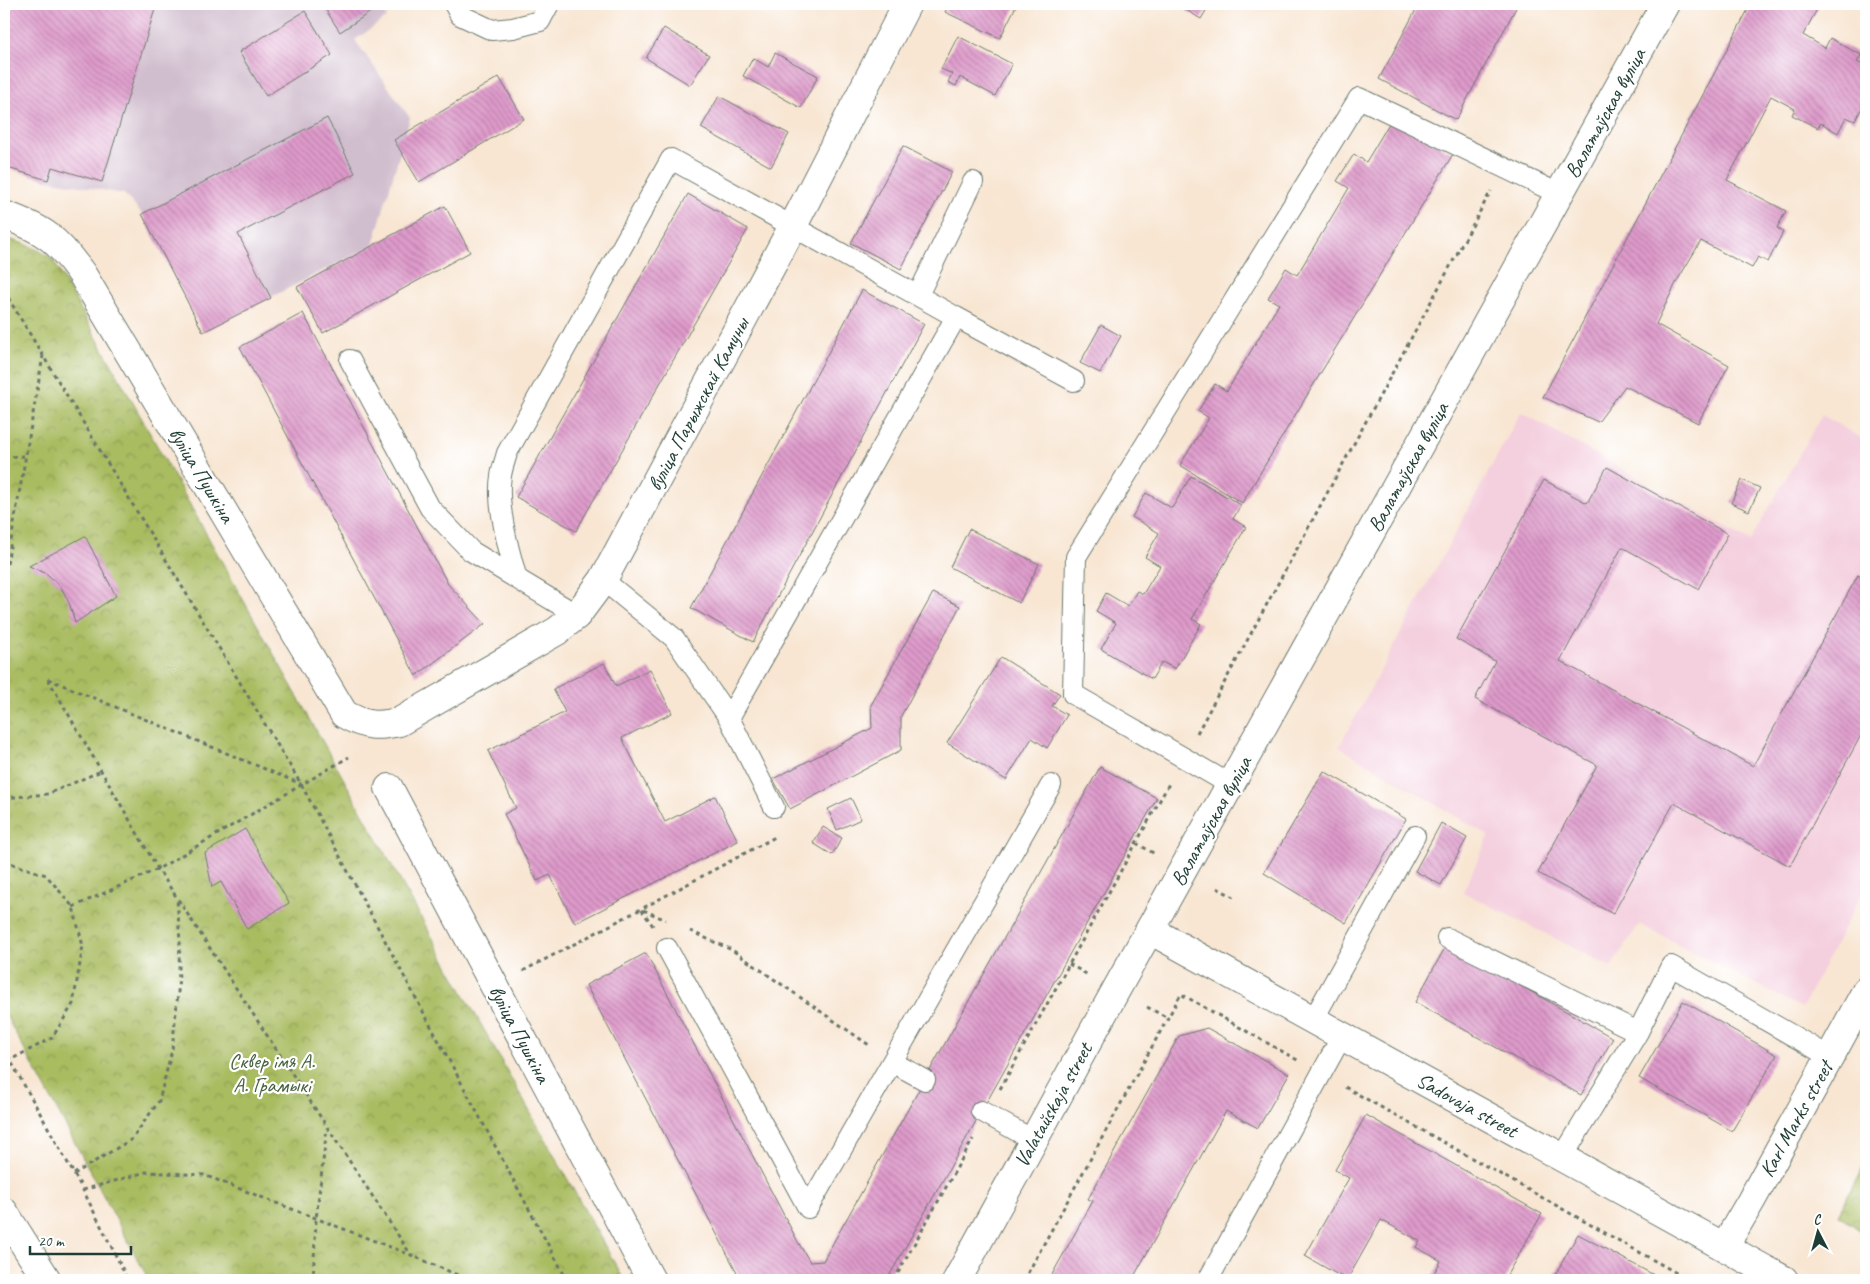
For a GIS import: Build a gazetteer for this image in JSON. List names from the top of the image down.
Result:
{
  "streets": {
    "street": [
      "Валатаўская вуліца",
      "вуліца Парыжскай Камуны",
      "вуліца Пушкіна",
      "Valataŭskaja street",
      "Sadovaja street",
      "Karl Marks street"
    ]
  },
  "crossings": [
    ["Валатаўская вуліца", "Valataŭskaja street"],
    ["Валатаўская вуліца", "Sadovaja street"],
    ["вуліца Парыжскай Камуны", "вуліца Пушкіна"],
    ["Valataŭskaja street", "Sadovaja street"],
    ["Sadovaja street", "Karl Marks street"]
  ],
  "parks": ["Сквер імя А. А. Грамыкі"],
  "scale_bar": "20 m",
  "north": "top"
}
